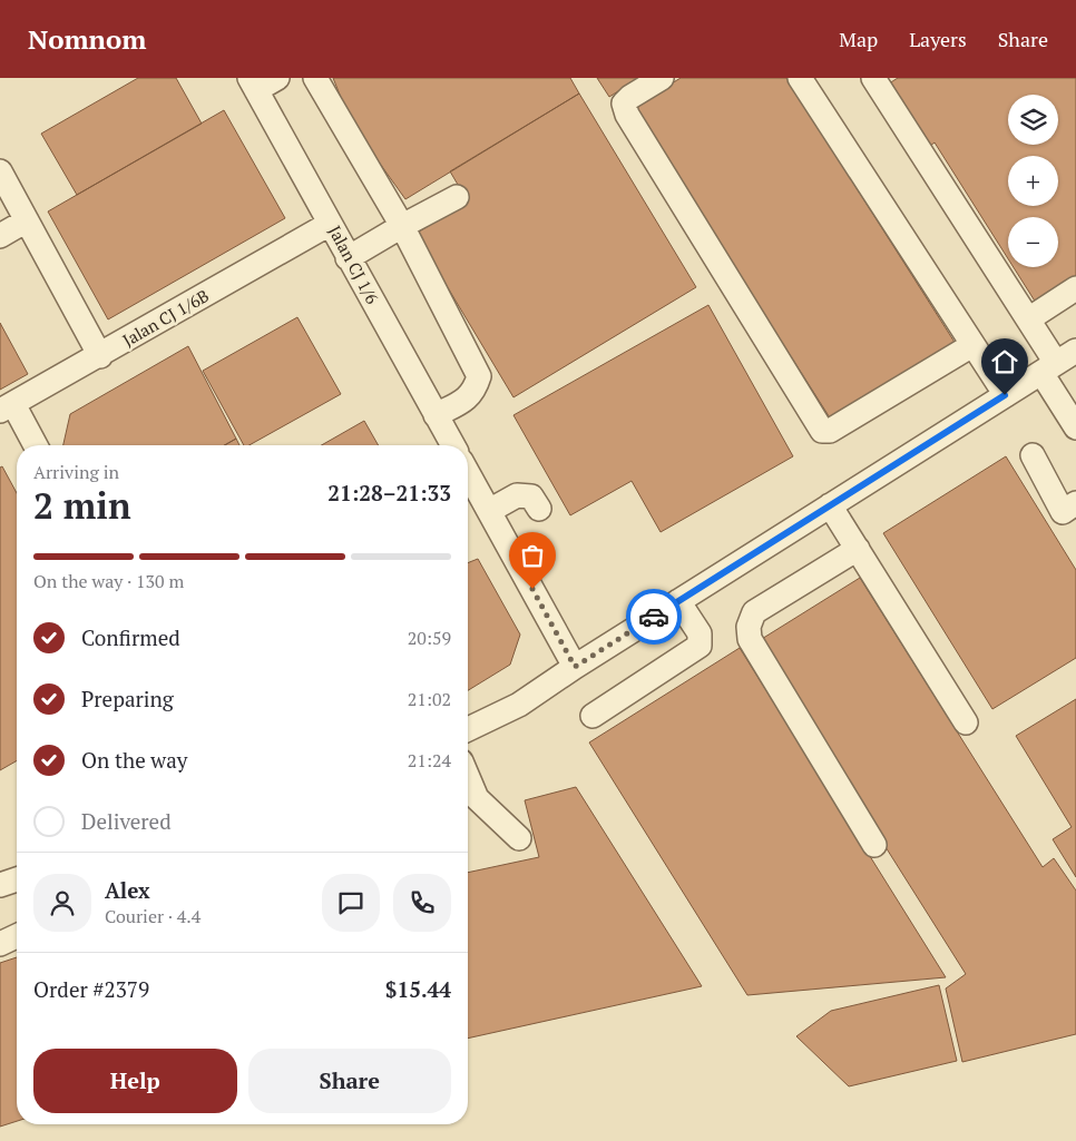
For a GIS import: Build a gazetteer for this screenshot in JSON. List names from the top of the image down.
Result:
{
  "streets": {
    "street": ["Jalan CJ 1/6", "Jalan CJ 1/6B"]
  },
  "crossings": [
    ["Jalan CJ 1/6", "Jalan CJ 1/6B"]
  ],
  "page": {
    "header": "Nomnom",
    "nav": ["Map", "Layers", "Share"],
    "map_buttons": ["+", "−"],
    "heading": ["2 min", "Arriving in", "21:28–21:33"],
    "panel": [
      "Alex",
      "Courier · 4.4",
      "Order #2379",
      "$15.44"
    ],
    "bar": "On the way · 130 m",
    "list": [
      ["Confirmed", "20:59"],
      ["Preparing", "21:02"],
      ["On the way", "21:24"],
      "Delivered"
    ],
    "buttons": ["Help", "Share"]
  }
}
